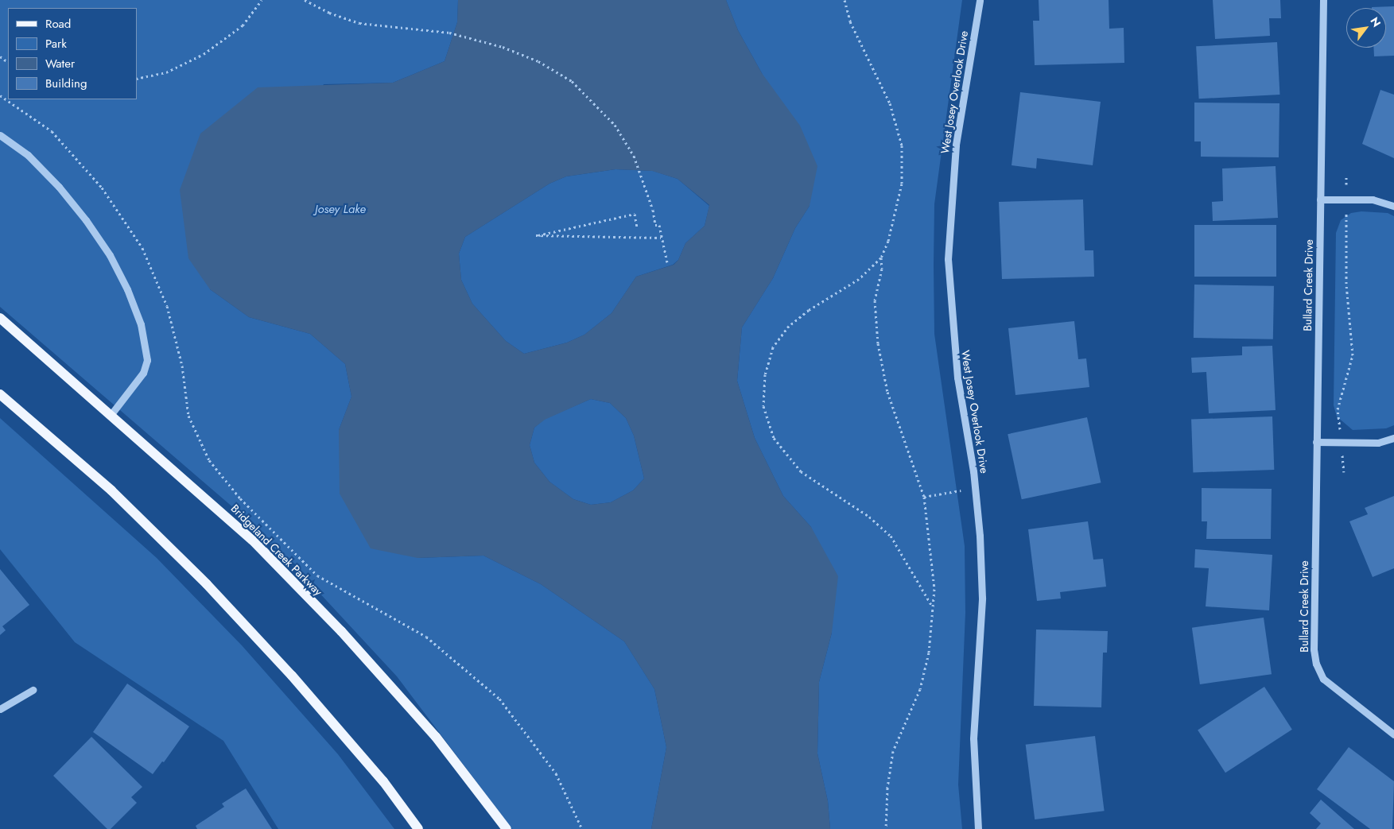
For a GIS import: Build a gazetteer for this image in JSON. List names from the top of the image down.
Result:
{
  "streets": {
    "main road": ["Bridgeland Creek Parkway"],
    "street": ["West Josey Overlook Drive", "Bullard Creek Drive"]
  },
  "water": ["Josey Lake"],
  "legend": [
    "Road",
    "Park",
    "Water",
    "Building"
  ],
  "north": "top right"
}
